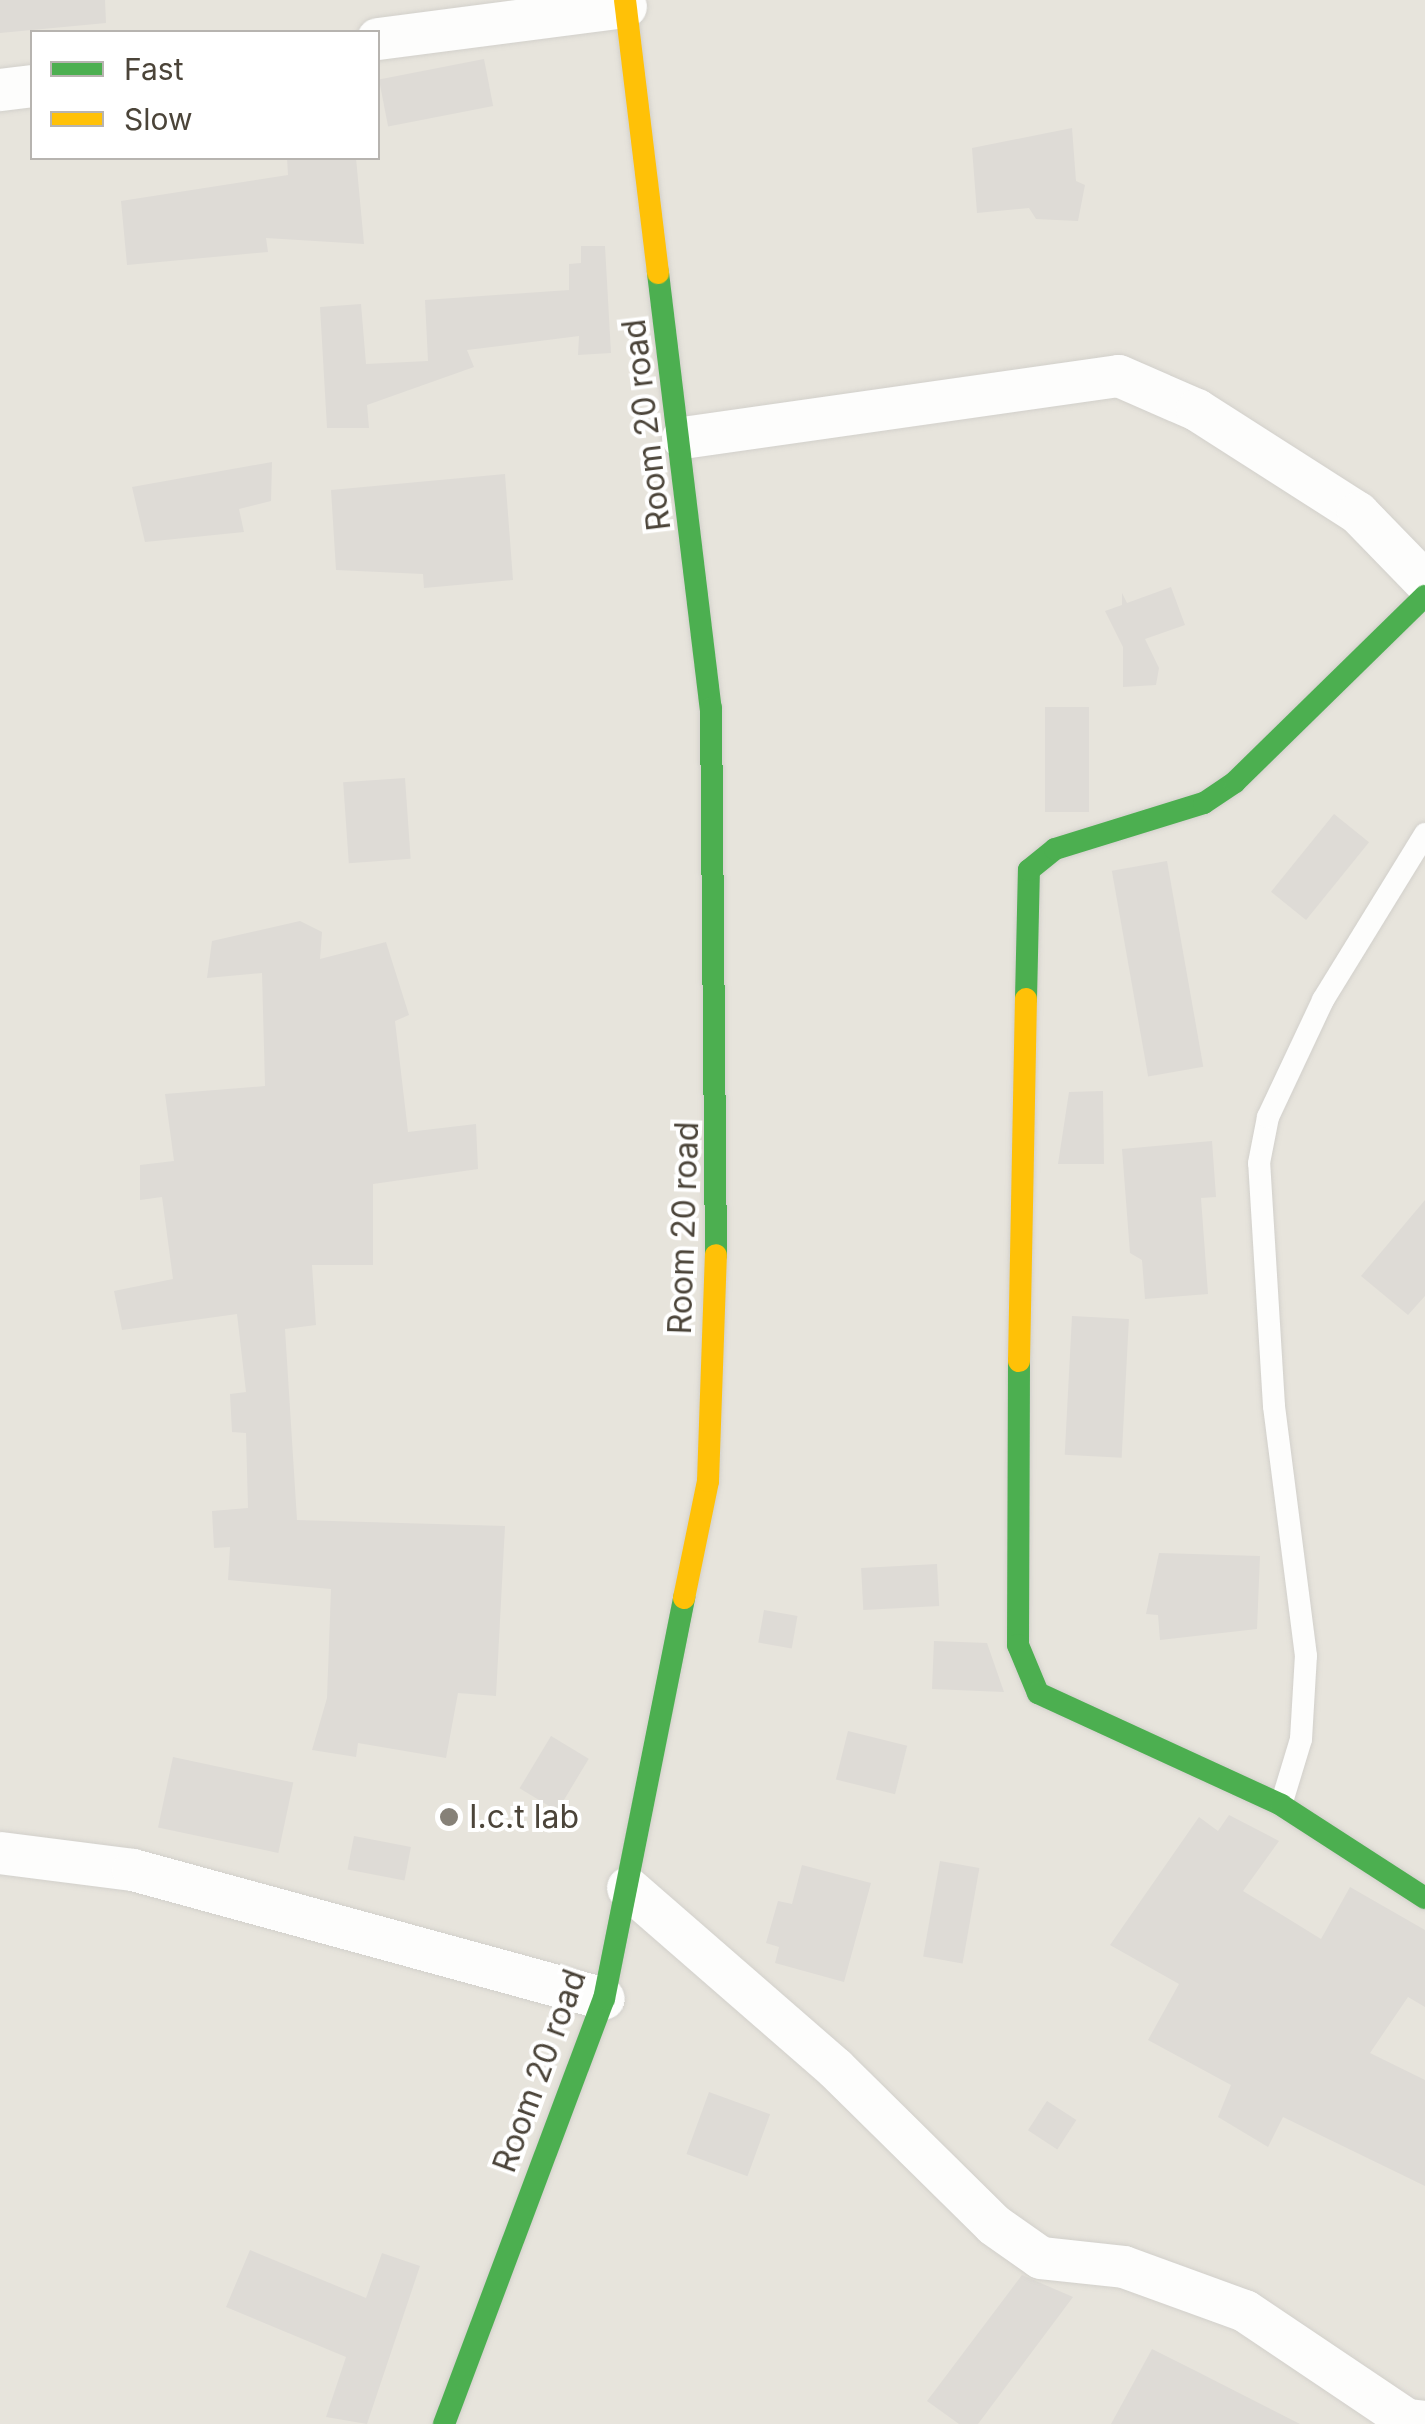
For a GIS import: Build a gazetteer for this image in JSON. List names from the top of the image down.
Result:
{
  "streets": {
    "street": ["Room 20 road"]
  },
  "places": ["I.c.t lab"],
  "legend": ["Fast", "Slow"]
}
